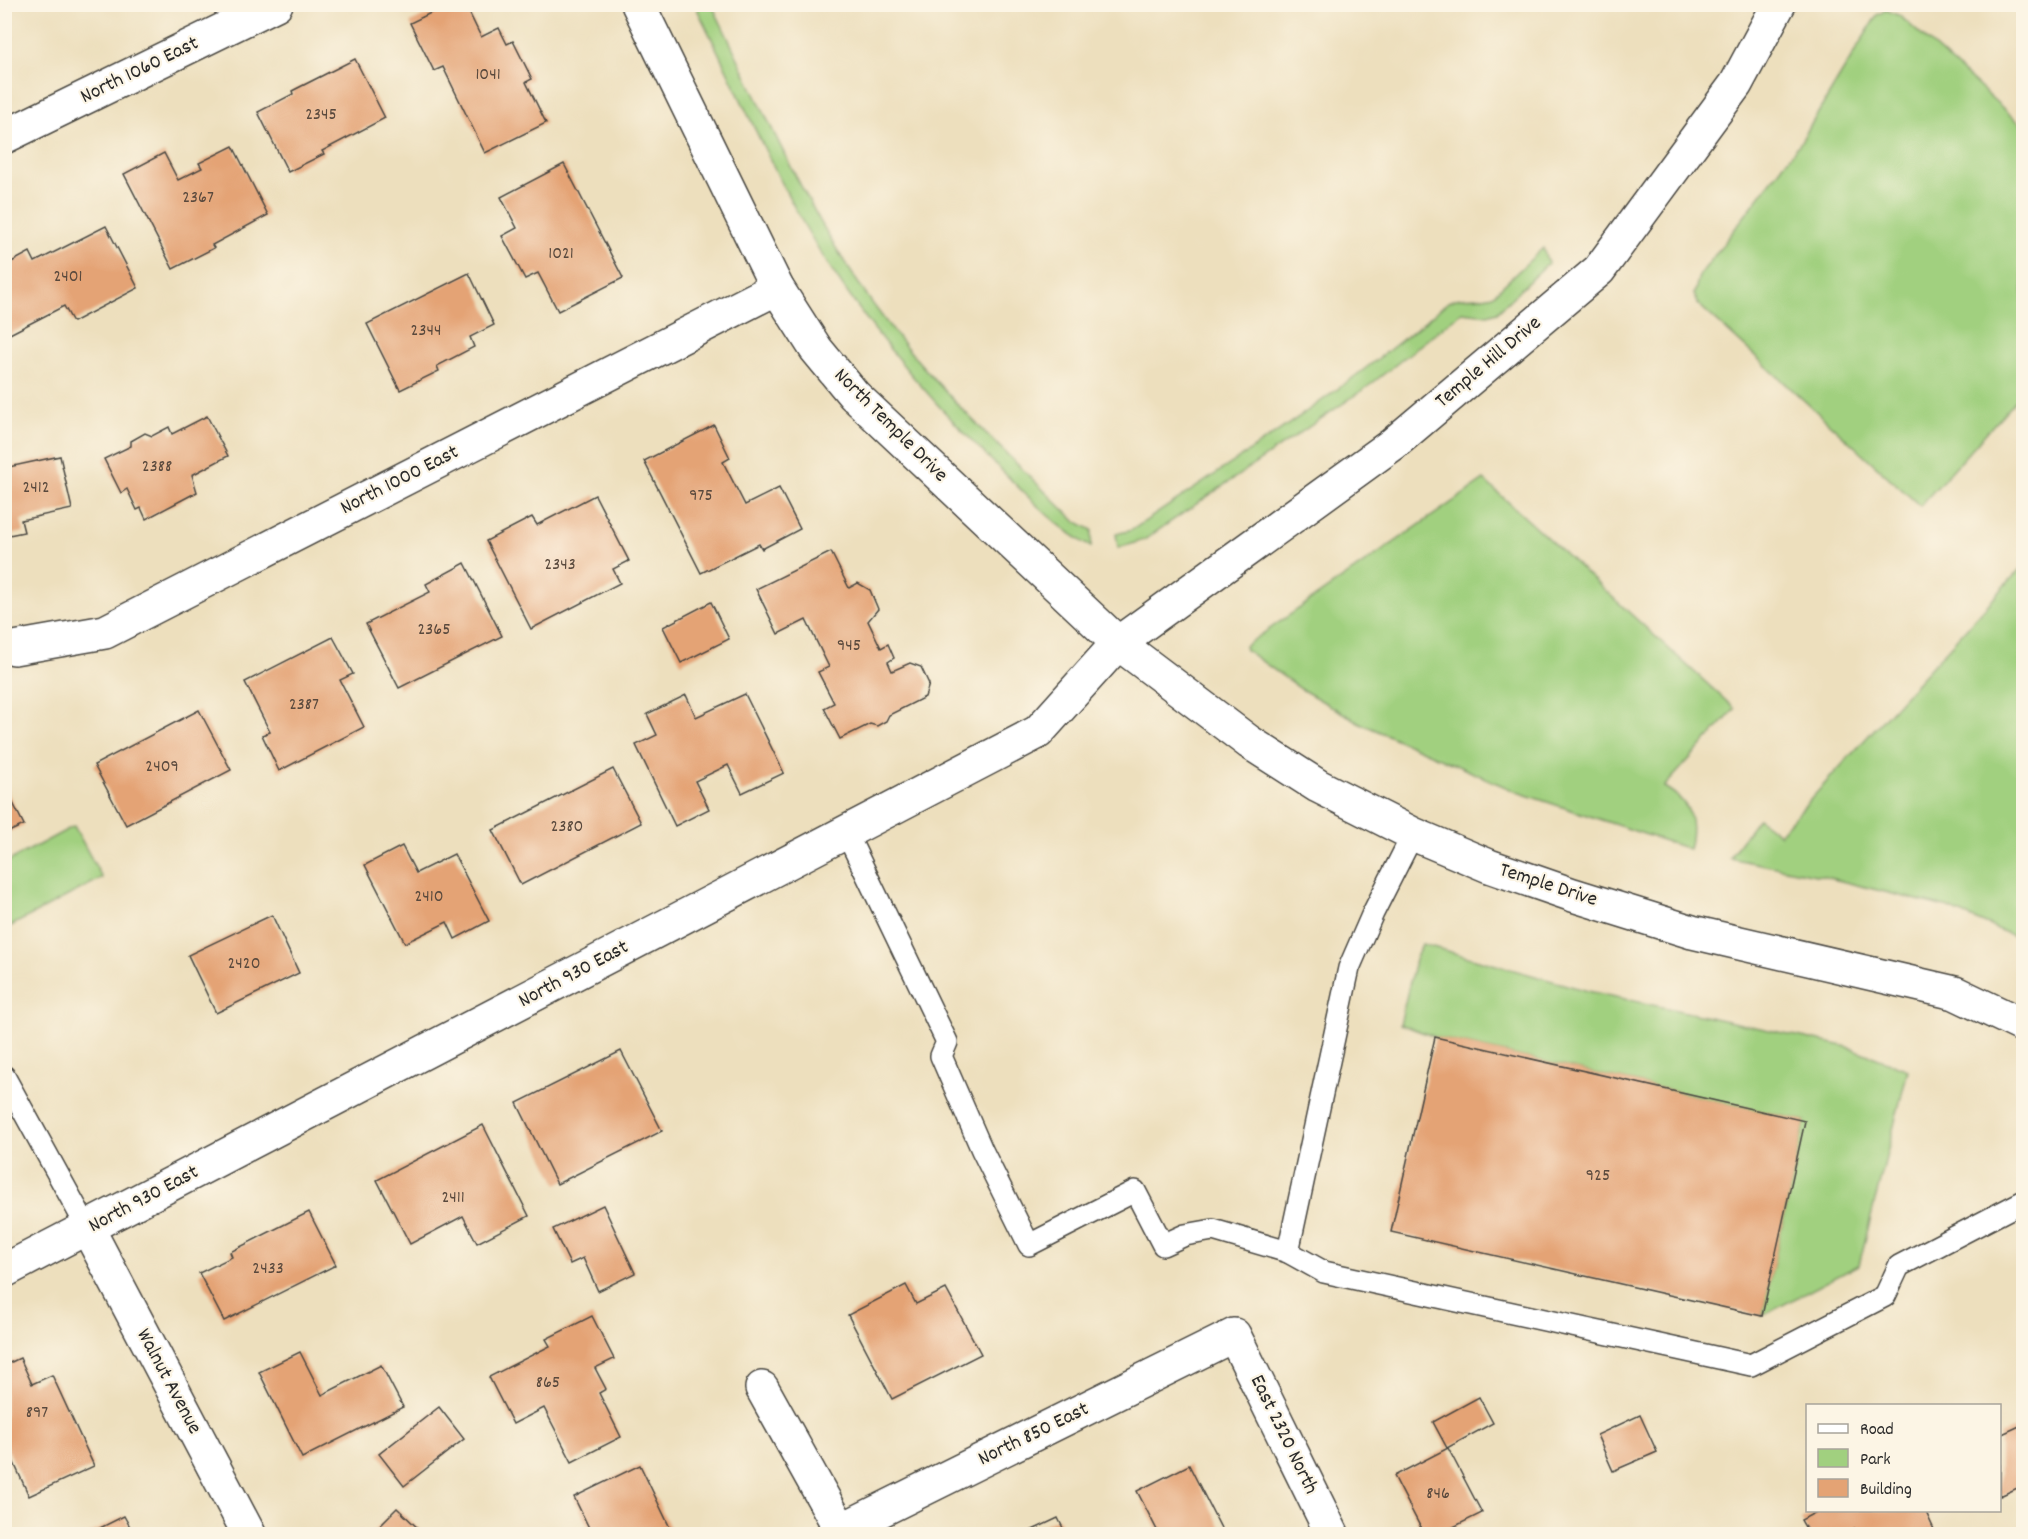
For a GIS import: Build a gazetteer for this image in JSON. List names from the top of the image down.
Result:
{
  "streets": {
    "street": [
      "North 1060 East",
      "Temple Hill Drive",
      "North Temple Drive",
      "North 1000 East",
      "Temple Drive",
      "North 930 East",
      "Walnut Avenue",
      "North 850 East",
      "East 2320 North"
    ]
  },
  "crossings": [
    ["Temple Hill Drive", "North Temple Drive"],
    ["Temple Hill Drive", "Temple Drive"],
    ["Temple Hill Drive", "North 930 East"],
    ["North Temple Drive", "North 1000 East"],
    ["North Temple Drive", "Temple Drive"],
    ["North Temple Drive", "North 930 East"],
    ["Temple Drive", "North 930 East"],
    ["North 930 East", "Walnut Avenue"],
    ["North 850 East", "East 2320 North"]
  ],
  "house_numbers": [
    "1041",
    "2345",
    "2367",
    "1021",
    "2401",
    "2344",
    "2388",
    "2412",
    "975",
    "2343",
    "2365",
    "945",
    "2387",
    "2409",
    "2380",
    "2410",
    "2420",
    "925",
    "2411",
    "2433",
    "865",
    "897",
    "846"
  ],
  "legend": ["Road", "Park", "Building"]
}
